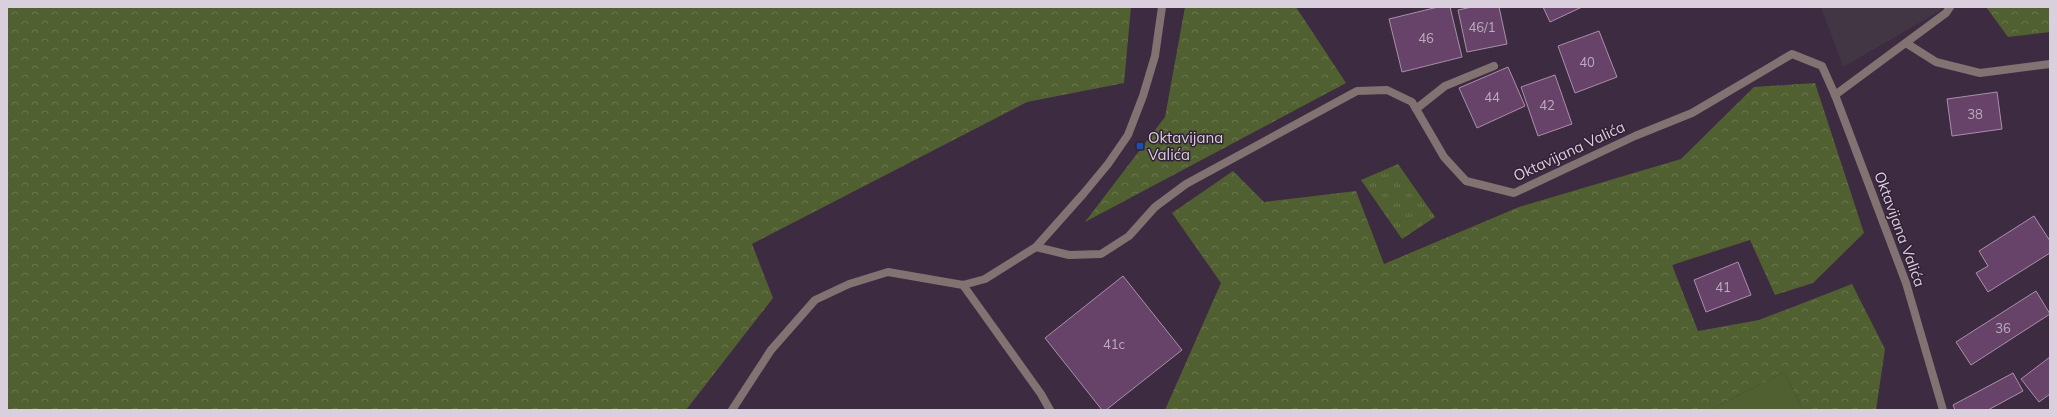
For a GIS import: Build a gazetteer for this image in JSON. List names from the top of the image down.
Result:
{
  "streets": {
    "street": ["Oktavijana Valića"]
  },
  "places": {
    "transit": ["Oktavijana Valića"]
  },
  "house_numbers": [
    "46/1",
    "46",
    "40",
    "44",
    "42",
    "38",
    "41",
    "36",
    "41c"
  ]
}
